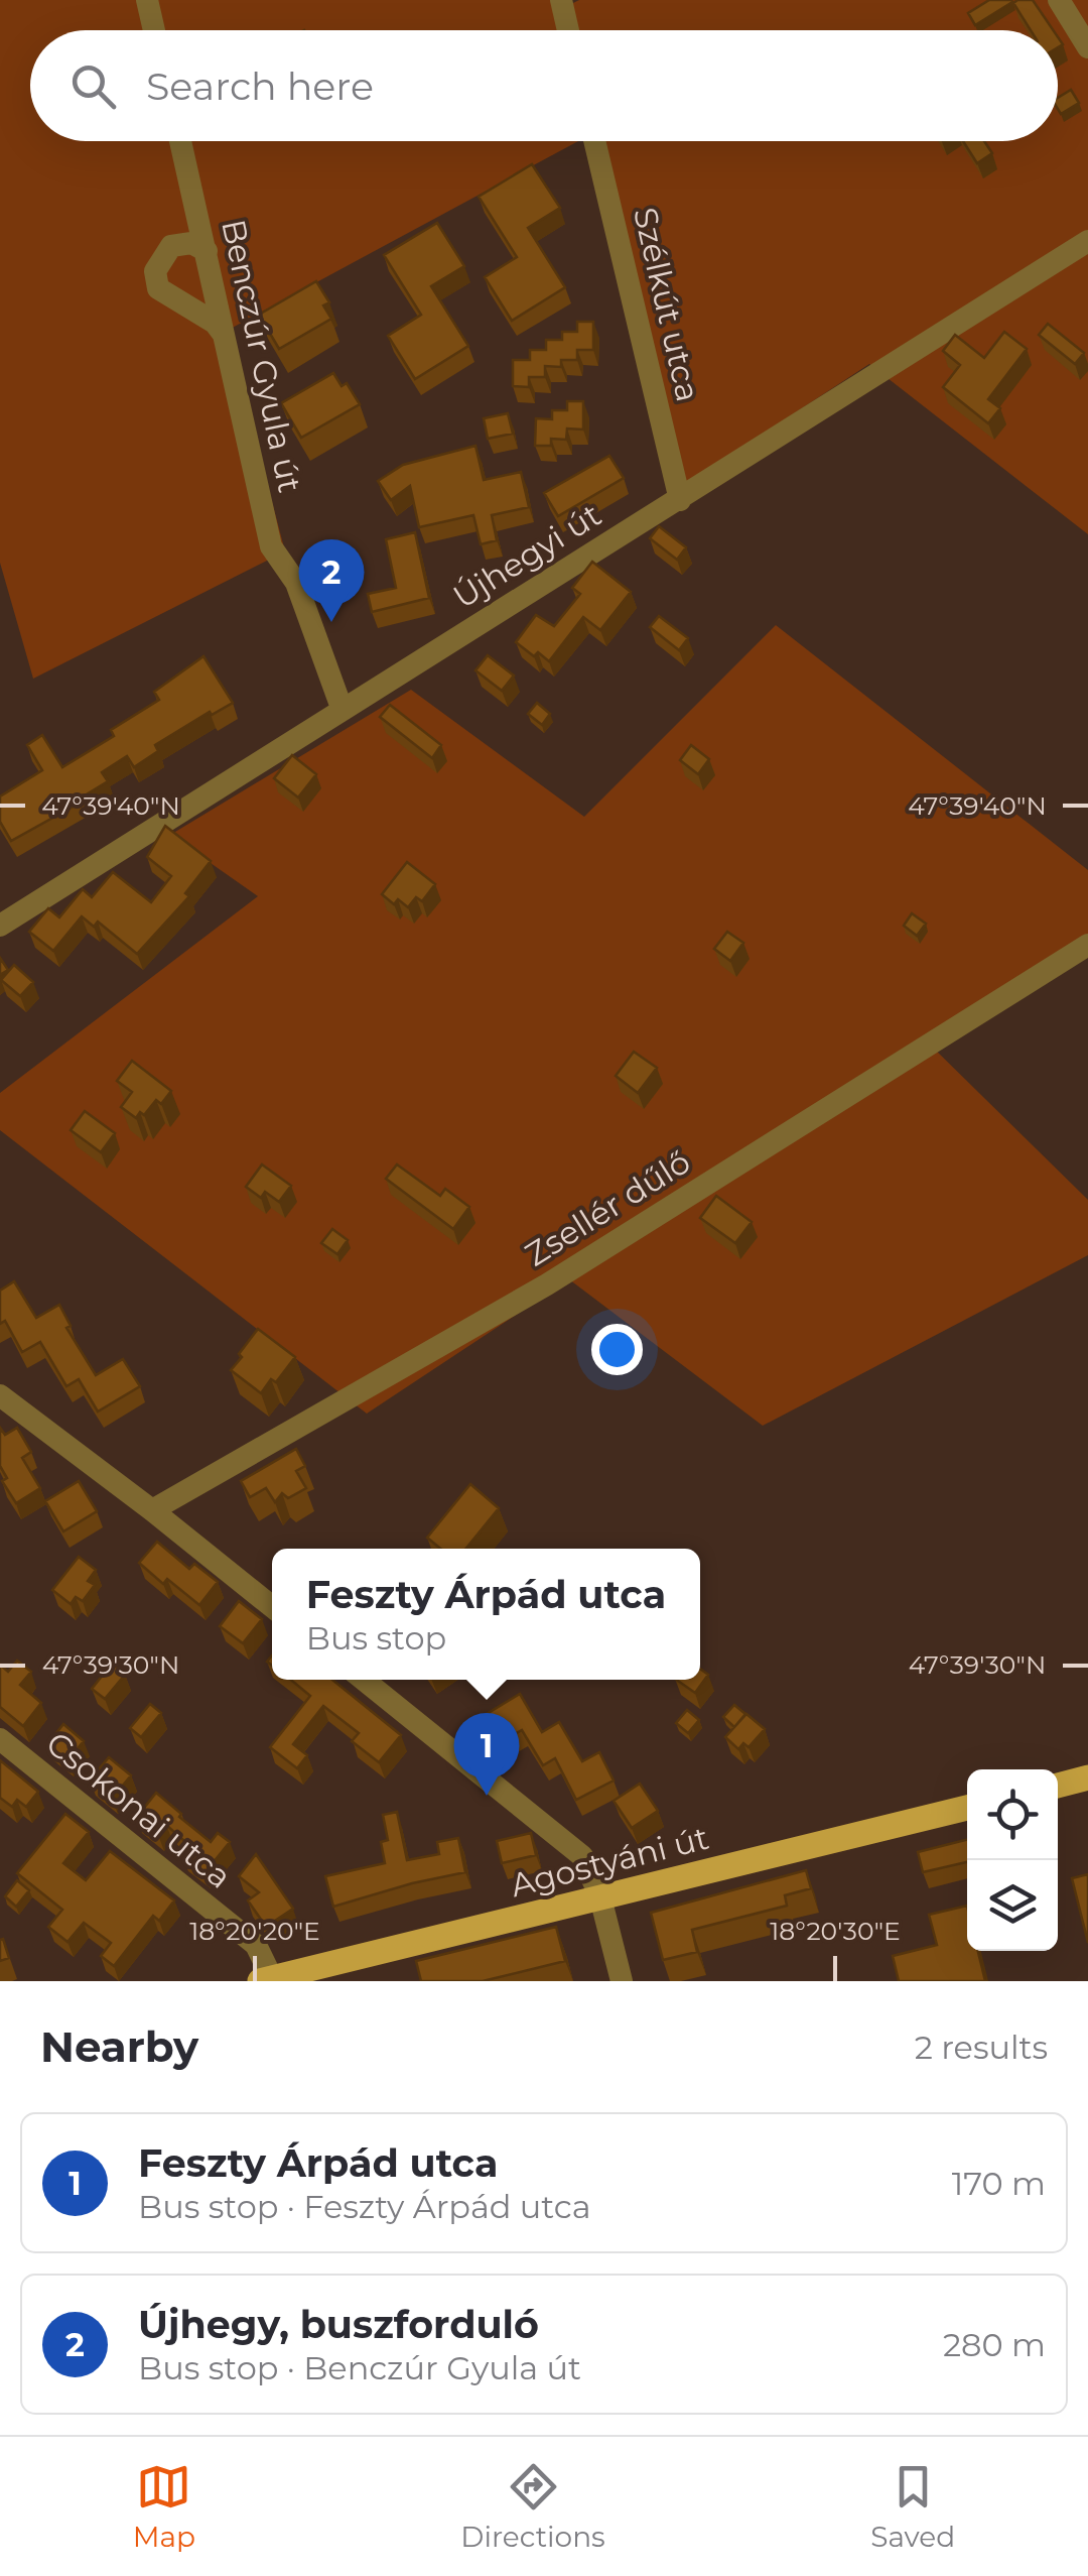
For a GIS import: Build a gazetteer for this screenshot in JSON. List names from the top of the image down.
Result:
{
  "streets": {
    "main road": ["Agostyáni út"],
    "street": [
      "Szélkút utca",
      "Benczúr Gyula út",
      "Újhegyi út",
      "Zsellér dűlő",
      "Csokonai utca"
    ]
  },
  "crossings": [
    ["Szélkút utca", "Újhegyi út"],
    ["Benczúr Gyula út", "Újhegyi út"],
    ["Csokonai utca", "Agostyáni út"]
  ],
  "page": {
    "search": "Search here",
    "pins": ["2", "1"],
    "popup": ["Feszty Árpád utca", "Bus stop"],
    "heading": ["Nearby", "2 results"],
    "list": [
      {
        "mark": "1",
        "name": "Feszty Árpád utca",
        "note": "Bus stop · Feszty Árpád utca",
        "value": "170 m"
      },
      {
        "mark": "2",
        "name": "Újhegy, buszforduló",
        "note": "Bus stop · Benczúr Gyula út",
        "value": "280 m"
      }
    ],
    "nav": ["Map", "Directions", "Saved"]
  },
  "coordinates": [
    "47°39'40\"N",
    "47°39'30\"N",
    "18°20'20\"E",
    "18°20'30\"E"
  ]
}
